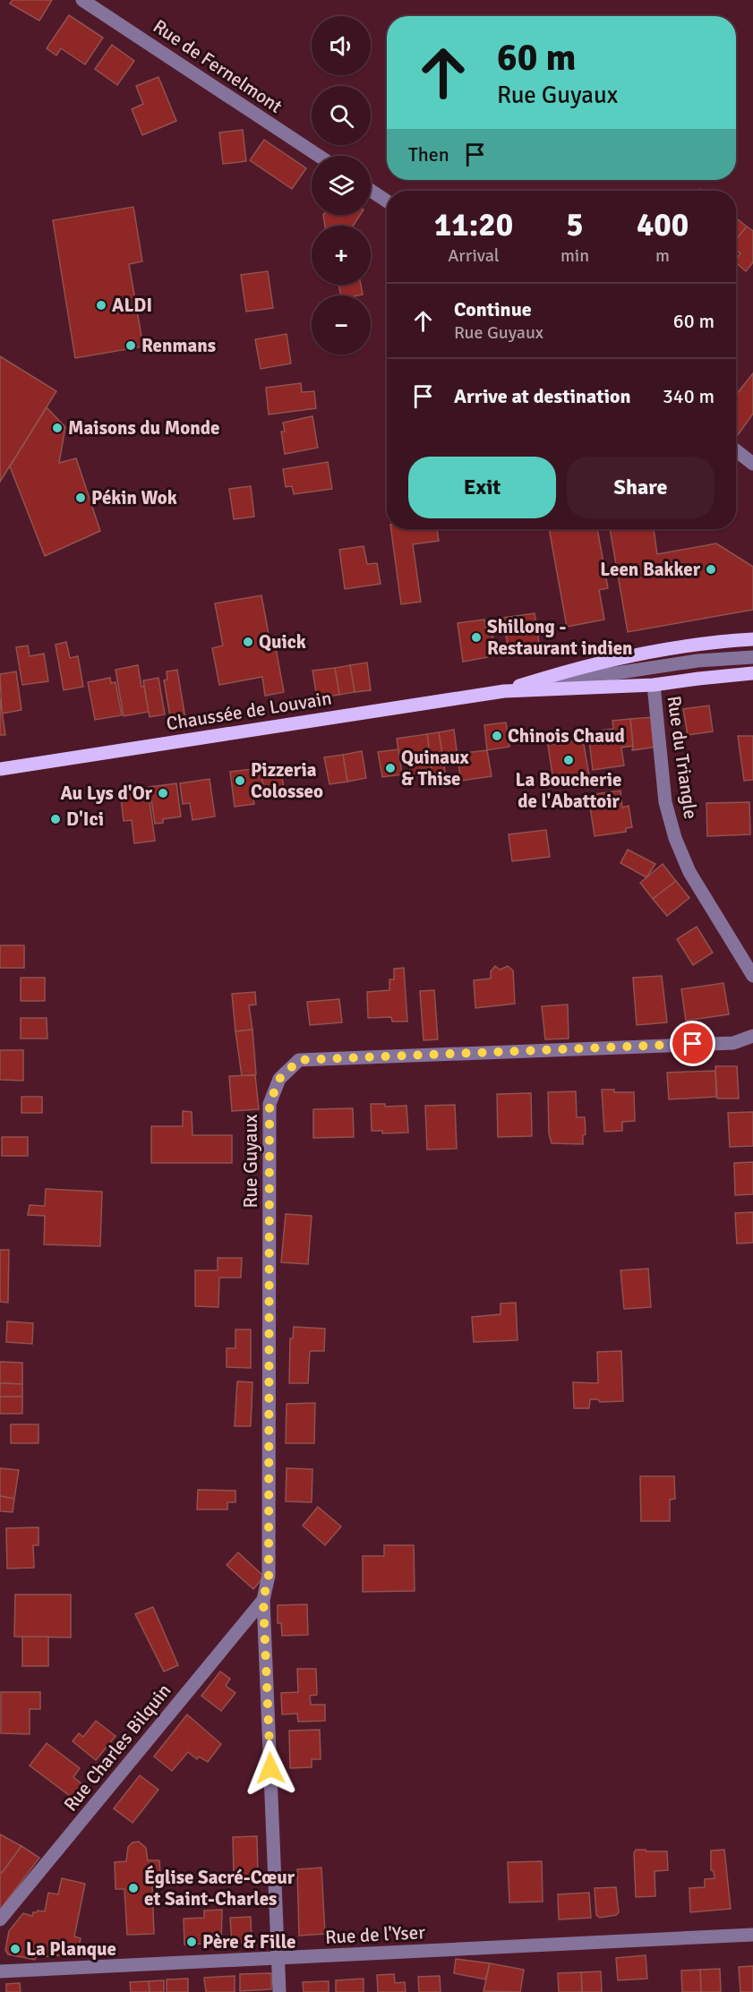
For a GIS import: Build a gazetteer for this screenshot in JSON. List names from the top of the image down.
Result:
{
  "streets": {
    "main road": ["Chaussée de Louvain"],
    "street": [
      "Rue de Fernelmont",
      "Rue du Triangle",
      "Rue Guyaux",
      "Rue Charles Bilquin",
      "Rue de l'Yser"
    ]
  },
  "crossings": [
    ["Chaussée de Louvain", "Rue du Triangle"],
    ["Rue Guyaux", "Rue Charles Bilquin"]
  ],
  "places": [
    "ALDI",
    "Renmans",
    "Maisons du Monde",
    "Pékin Wok",
    "Leen Bakker",
    "Shillong - Restaurant indien",
    "Quick",
    "Chinois Chaud",
    "La Boucherie de l'Abattoir",
    "Quinaux & Thise",
    "Pizzeria Colosseo",
    "Au Lys d'Or",
    "D'Ici",
    "Église Sacré-Cœur et Saint-Charles",
    "Père & Fille",
    "La Planque"
  ],
  "page": {
    "map_buttons": ["+", "−"],
    "turn": ["60 m", "Rue Guyaux"],
    "then": "Then",
    "eta": [
      "11:20",
      "Arrival",
      "5",
      "min",
      "400",
      "m"
    ],
    "list": [
      {
        "name": "Continue",
        "note": "Rue Guyaux",
        "value": "60 m"
      },
      {
        "name": "Arrive at destination",
        "value": "340 m"
      }
    ],
    "buttons": ["Exit", "Share"]
  }
}
